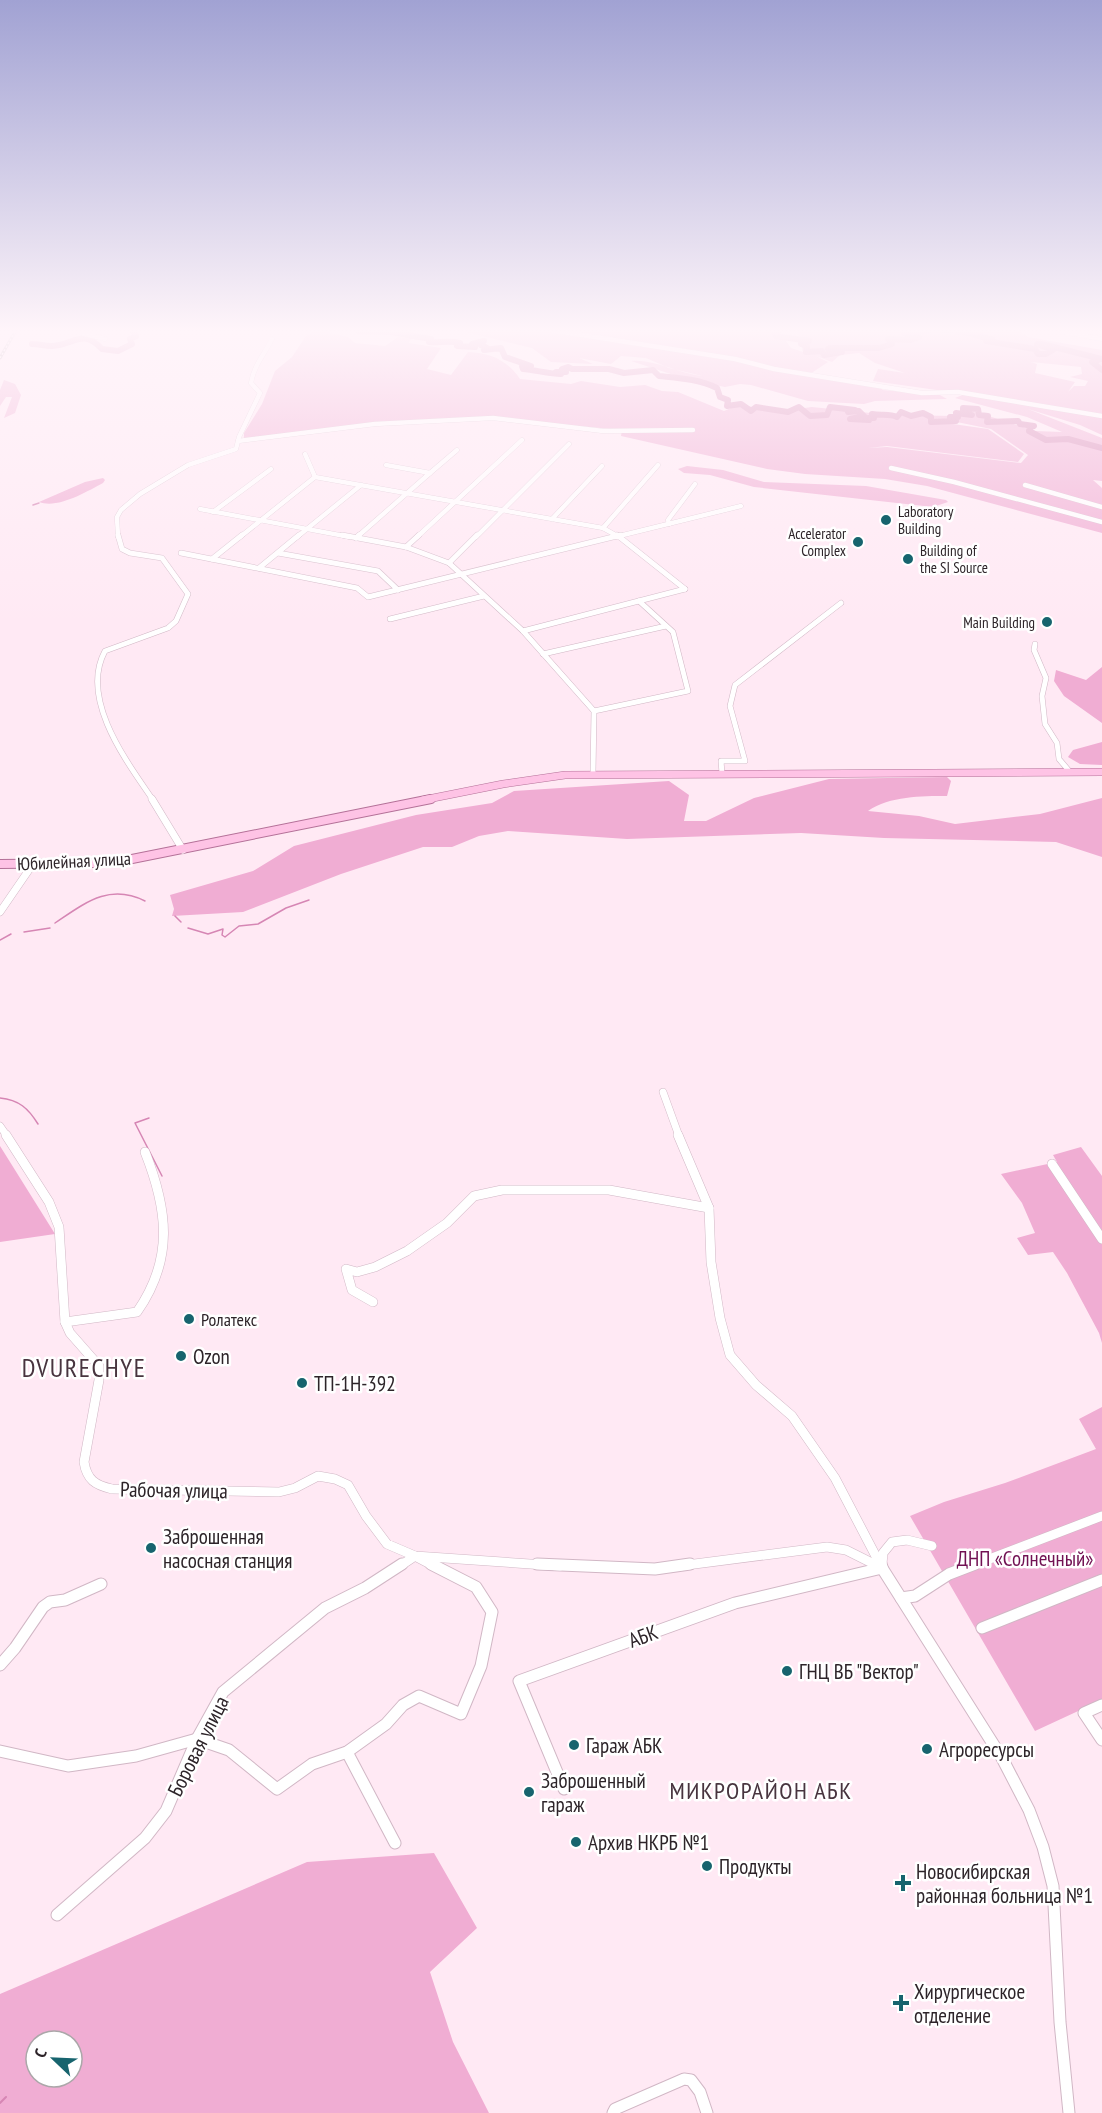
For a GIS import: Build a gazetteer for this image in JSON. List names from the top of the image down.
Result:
{
  "streets": {
    "main road": ["Юбилейная улица"],
    "street": ["Рабочая улица", "АБК", "Боровая улица"]
  },
  "crossings": [
    ["Рабочая улица", "Боровая улица"]
  ],
  "districts": ["DVURECHYE", "МИКРОРАЙОН АБК"],
  "parks": ["ДНП «Солнечный»"],
  "places": {
    "other": [
      "Laboratory Building",
      "Accelerator Complex",
      "Building of the SI Source",
      "Main Building",
      "Ролатекс",
      "Ozon",
      "ТП-1Н-392",
      "Заброшенная насосная станция",
      "ГНЦ ВБ \"Вектор\"",
      "Гараж АБК",
      "Агроресурсы",
      "Заброшенный гараж",
      "Архив НКРБ №1",
      "Продукты"
    ],
    "health": ["Новосибирская районная больница №1", "Хирургическое отделение"]
  },
  "north": "top left"
}
